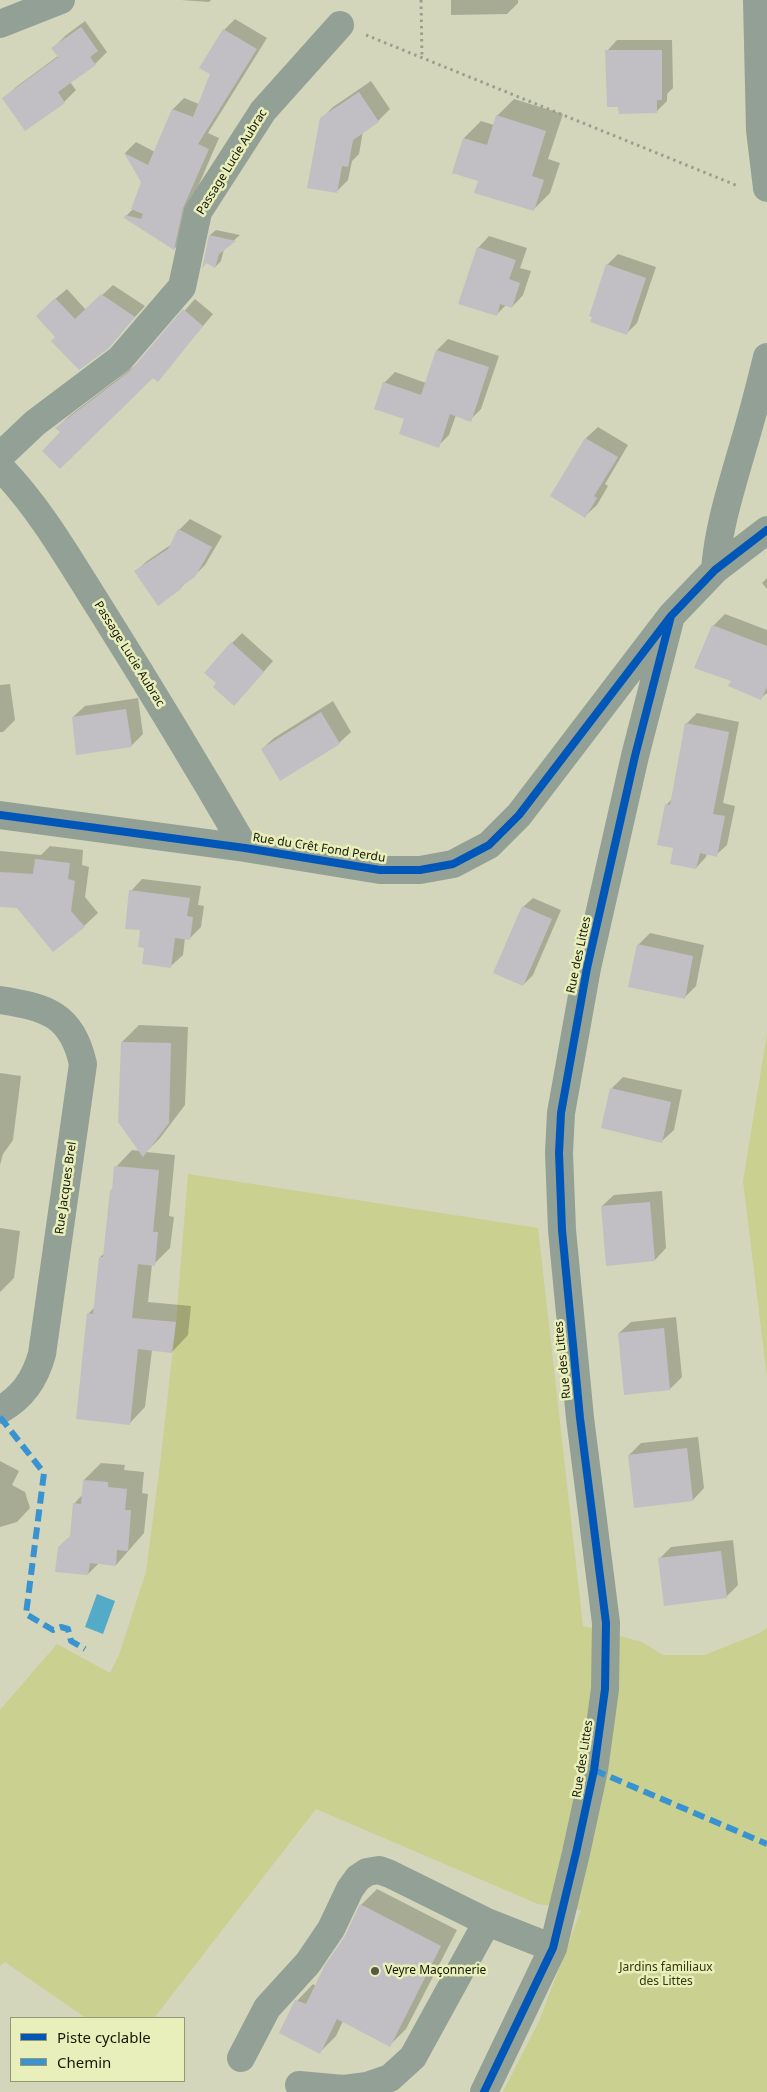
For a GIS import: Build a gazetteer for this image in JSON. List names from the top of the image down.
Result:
{
  "streets": {
    "street": [
      "Passage Lucie Aubrac",
      "Rue du Crêt Fond Perdu",
      "Rue des Littes",
      "Rue Jacques Brel"
    ]
  },
  "crossings": [
    ["Passage Lucie Aubrac", "Rue du Crêt Fond Perdu"],
    ["Rue du Crêt Fond Perdu", "Rue des Littes"]
  ],
  "parks": ["Jardins familiaux des Littes"],
  "places": ["Veyre Maçonnerie"],
  "legend": ["Piste cyclable", "Chemin"]
}
